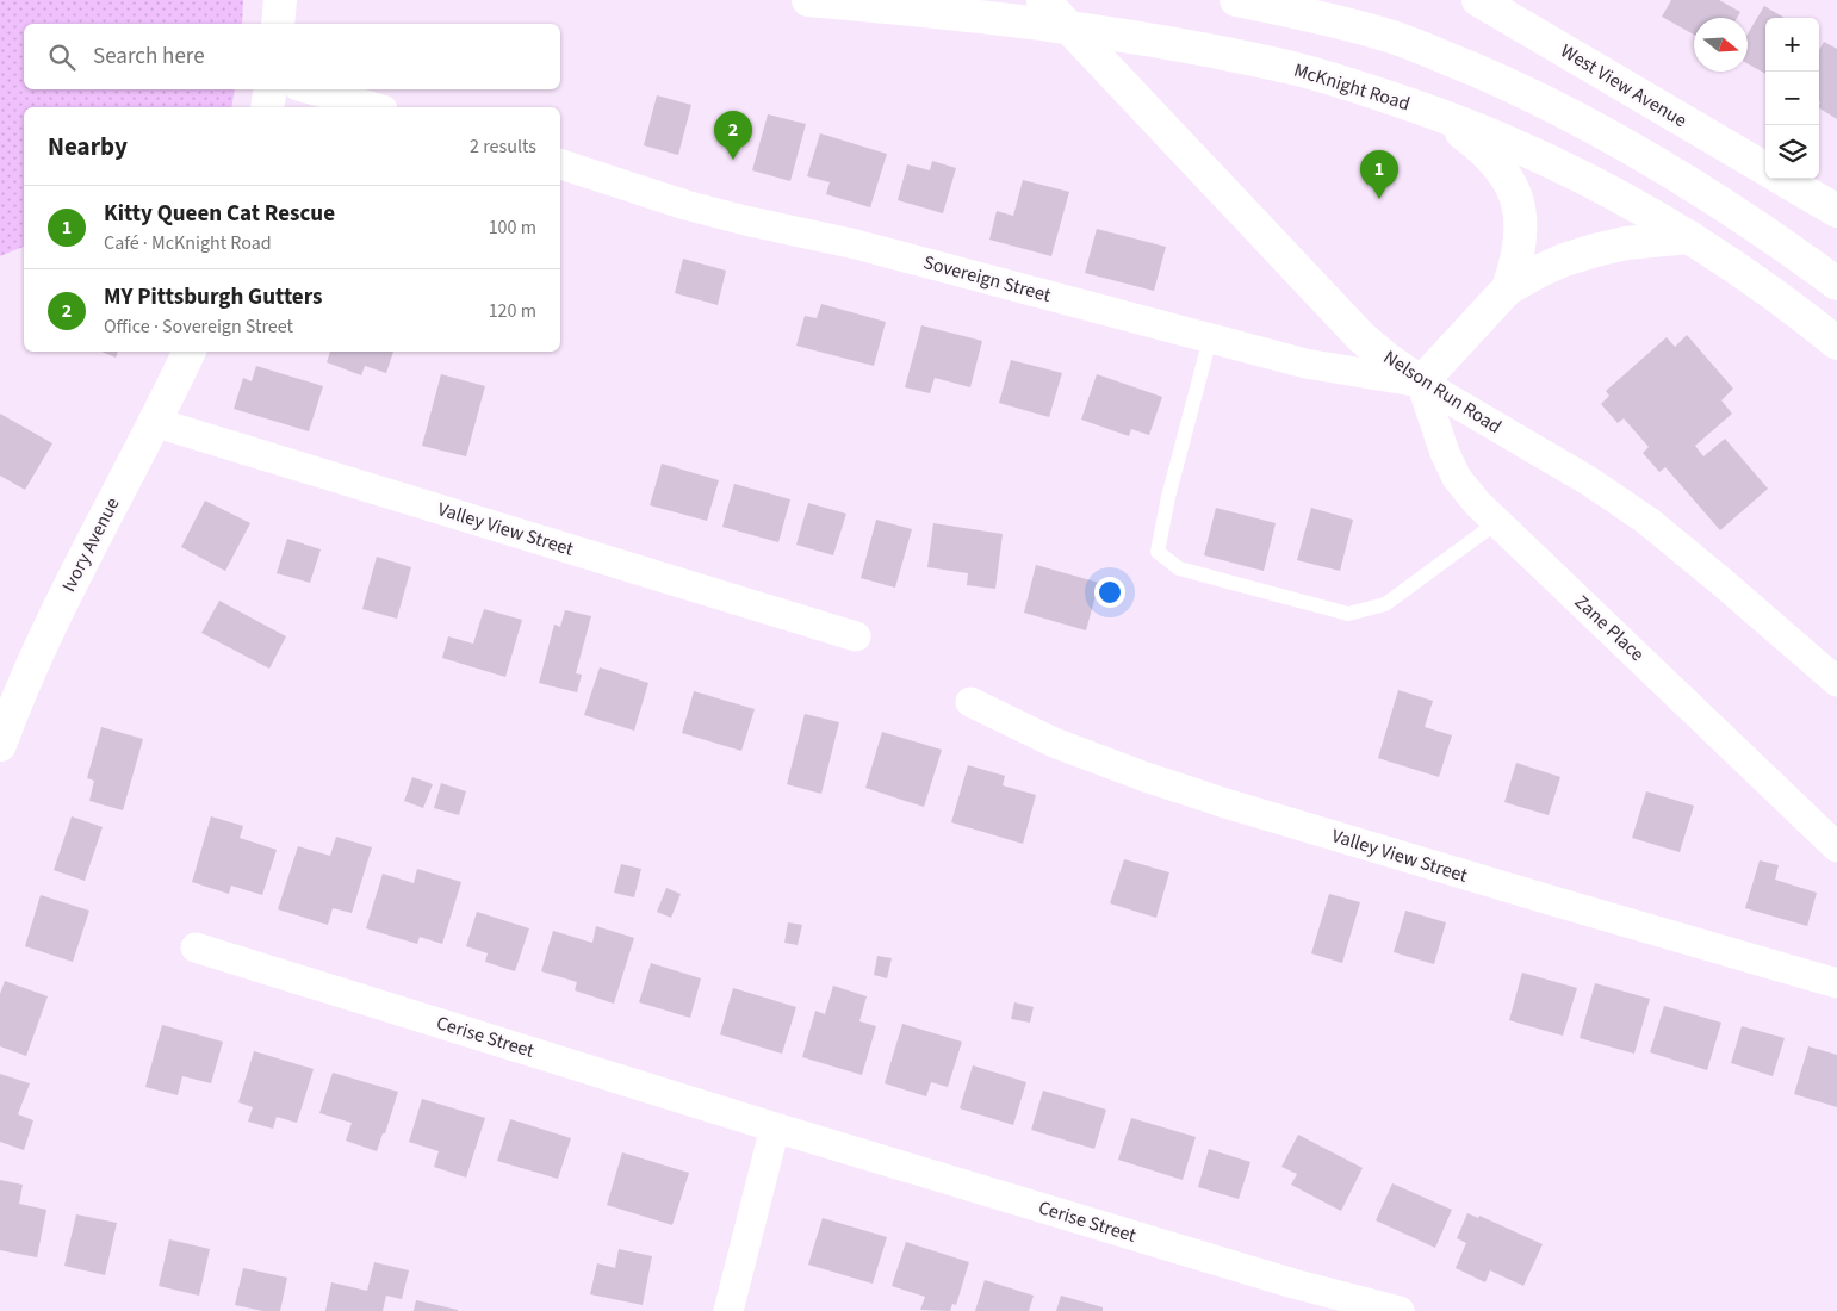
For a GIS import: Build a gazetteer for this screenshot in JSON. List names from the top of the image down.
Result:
{
  "streets": {
    "main road": [
      "West View Avenue",
      "McKnight Road",
      "Nelson Run Road",
      "Ivory Avenue"
    ],
    "street": [
      "Sovereign Street",
      "Valley View Street",
      "Zane Place",
      "Cerise Street"
    ]
  },
  "crossings": [
    ["Sovereign Street", "Nelson Run Road"],
    ["Sovereign Street", "Zane Place"],
    ["Nelson Run Road", "Zane Place"],
    ["Valley View Street", "Ivory Avenue"]
  ],
  "north": "right",
  "page": {
    "map_buttons": ["+", "−"],
    "search": "Search here",
    "heading": ["Nearby", "2 results"],
    "pins": ["2", "1"],
    "list": [
      {
        "mark": "1",
        "name": "Kitty Queen Cat Rescue",
        "note": "Café · McKnight Road",
        "value": "100 m"
      },
      {
        "mark": "2",
        "name": "MY Pittsburgh Gutters",
        "note": "Office · Sovereign Street",
        "value": "120 m"
      }
    ]
  }
}
